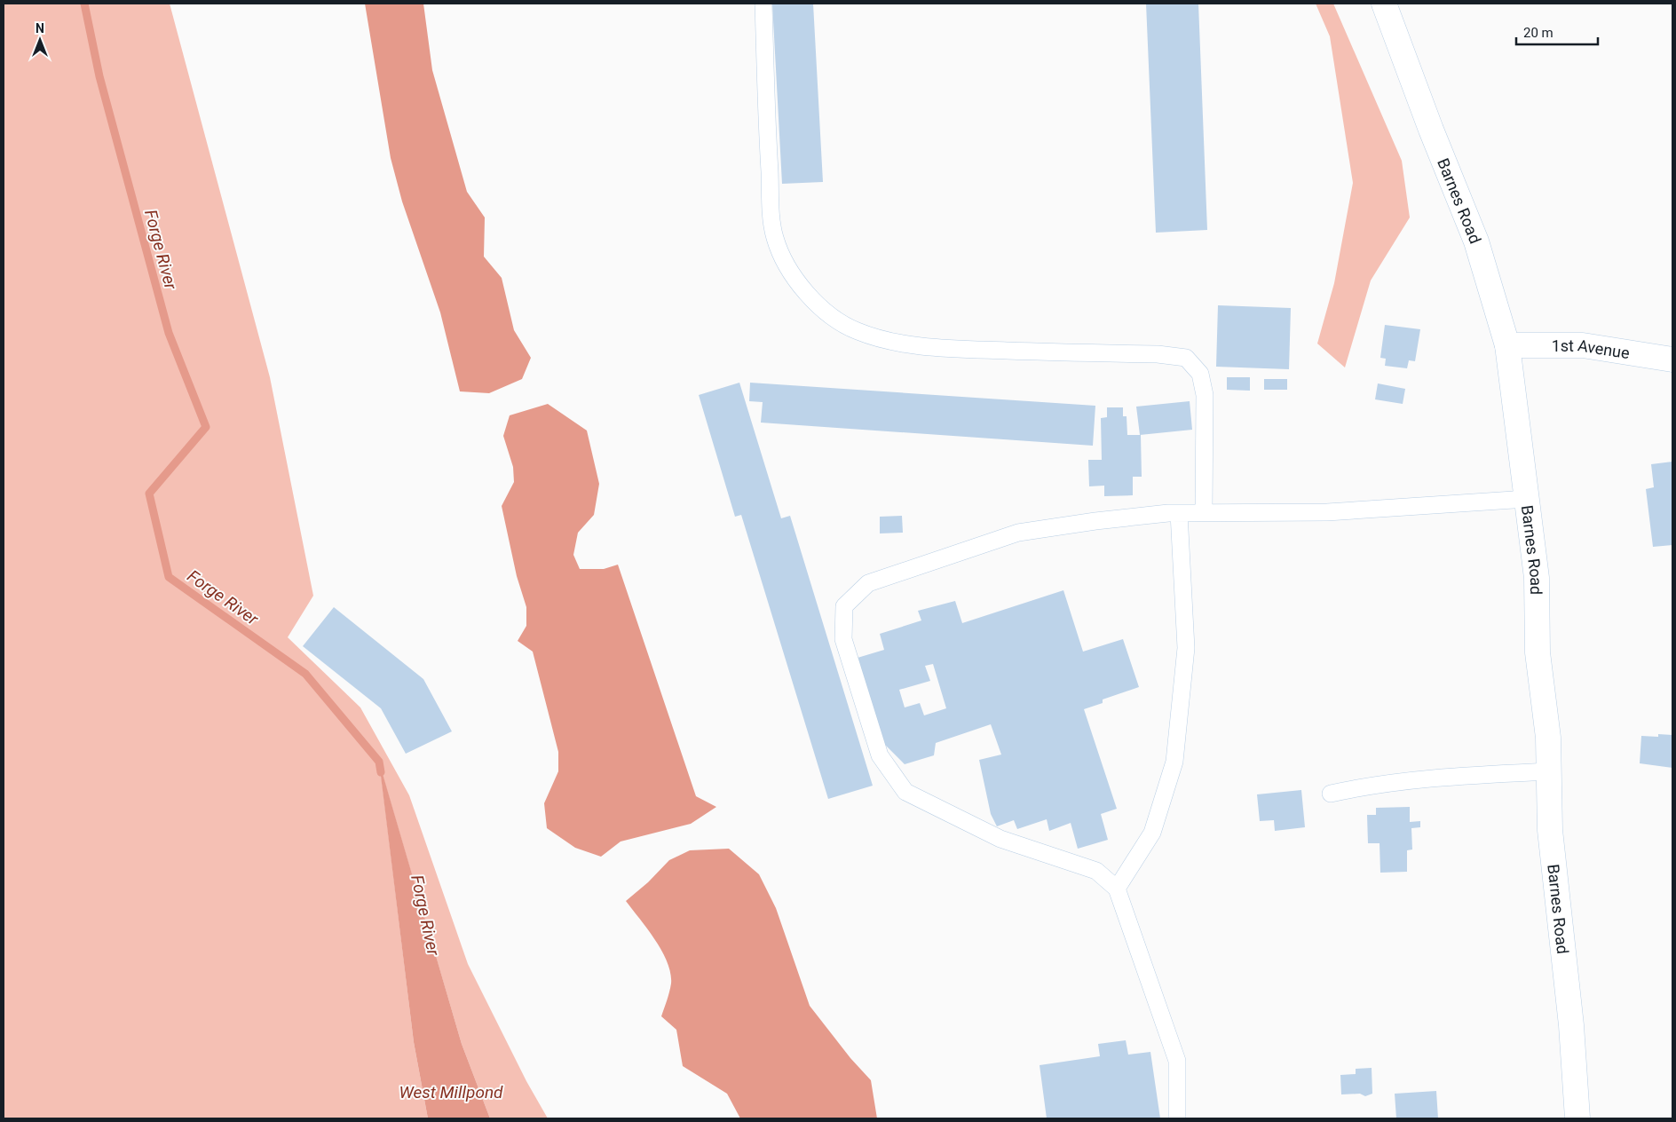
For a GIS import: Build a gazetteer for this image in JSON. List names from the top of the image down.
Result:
{
  "streets": {
    "street": ["Barnes Road", "1st Avenue"]
  },
  "crossings": [
    ["Barnes Road", "1st Avenue"]
  ],
  "water": ["Forge River", "West Millpond"],
  "scale_bar": "20 m",
  "north": "top"
}
